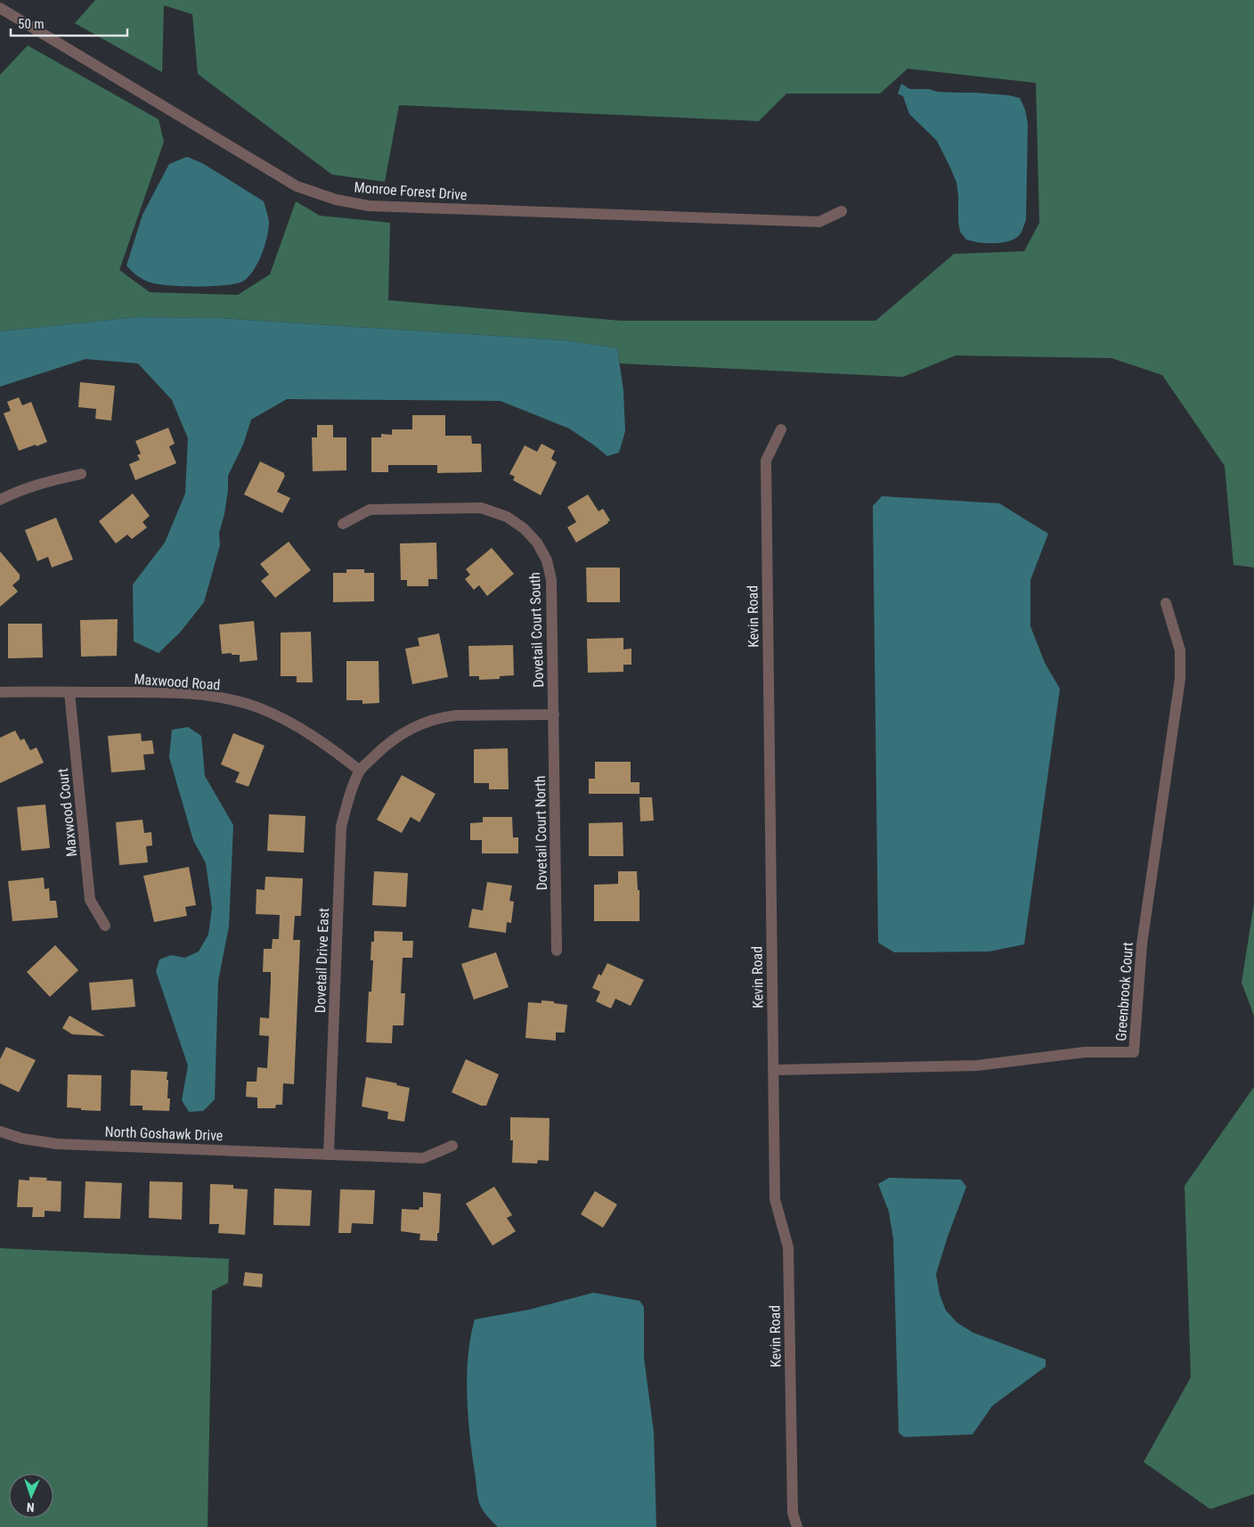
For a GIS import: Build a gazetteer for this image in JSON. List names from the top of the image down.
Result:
{
  "streets": {
    "street": [
      "Monroe Forest Drive",
      "Kevin Road",
      "Dovetail Court South",
      "Maxwood Road",
      "Maxwood Court",
      "Dovetail Court North",
      "Dovetail Drive East",
      "Greenbrook Court",
      "North Goshawk Drive"
    ]
  },
  "crossings": [
    ["Kevin Road", "Greenbrook Court"],
    ["Dovetail Court South", "Dovetail Court North"],
    ["Maxwood Road", "Maxwood Court"],
    ["Maxwood Road", "Dovetail Drive East"],
    ["Dovetail Drive East", "North Goshawk Drive"]
  ],
  "scale_bar": "50 m",
  "north": "bottom"
}
